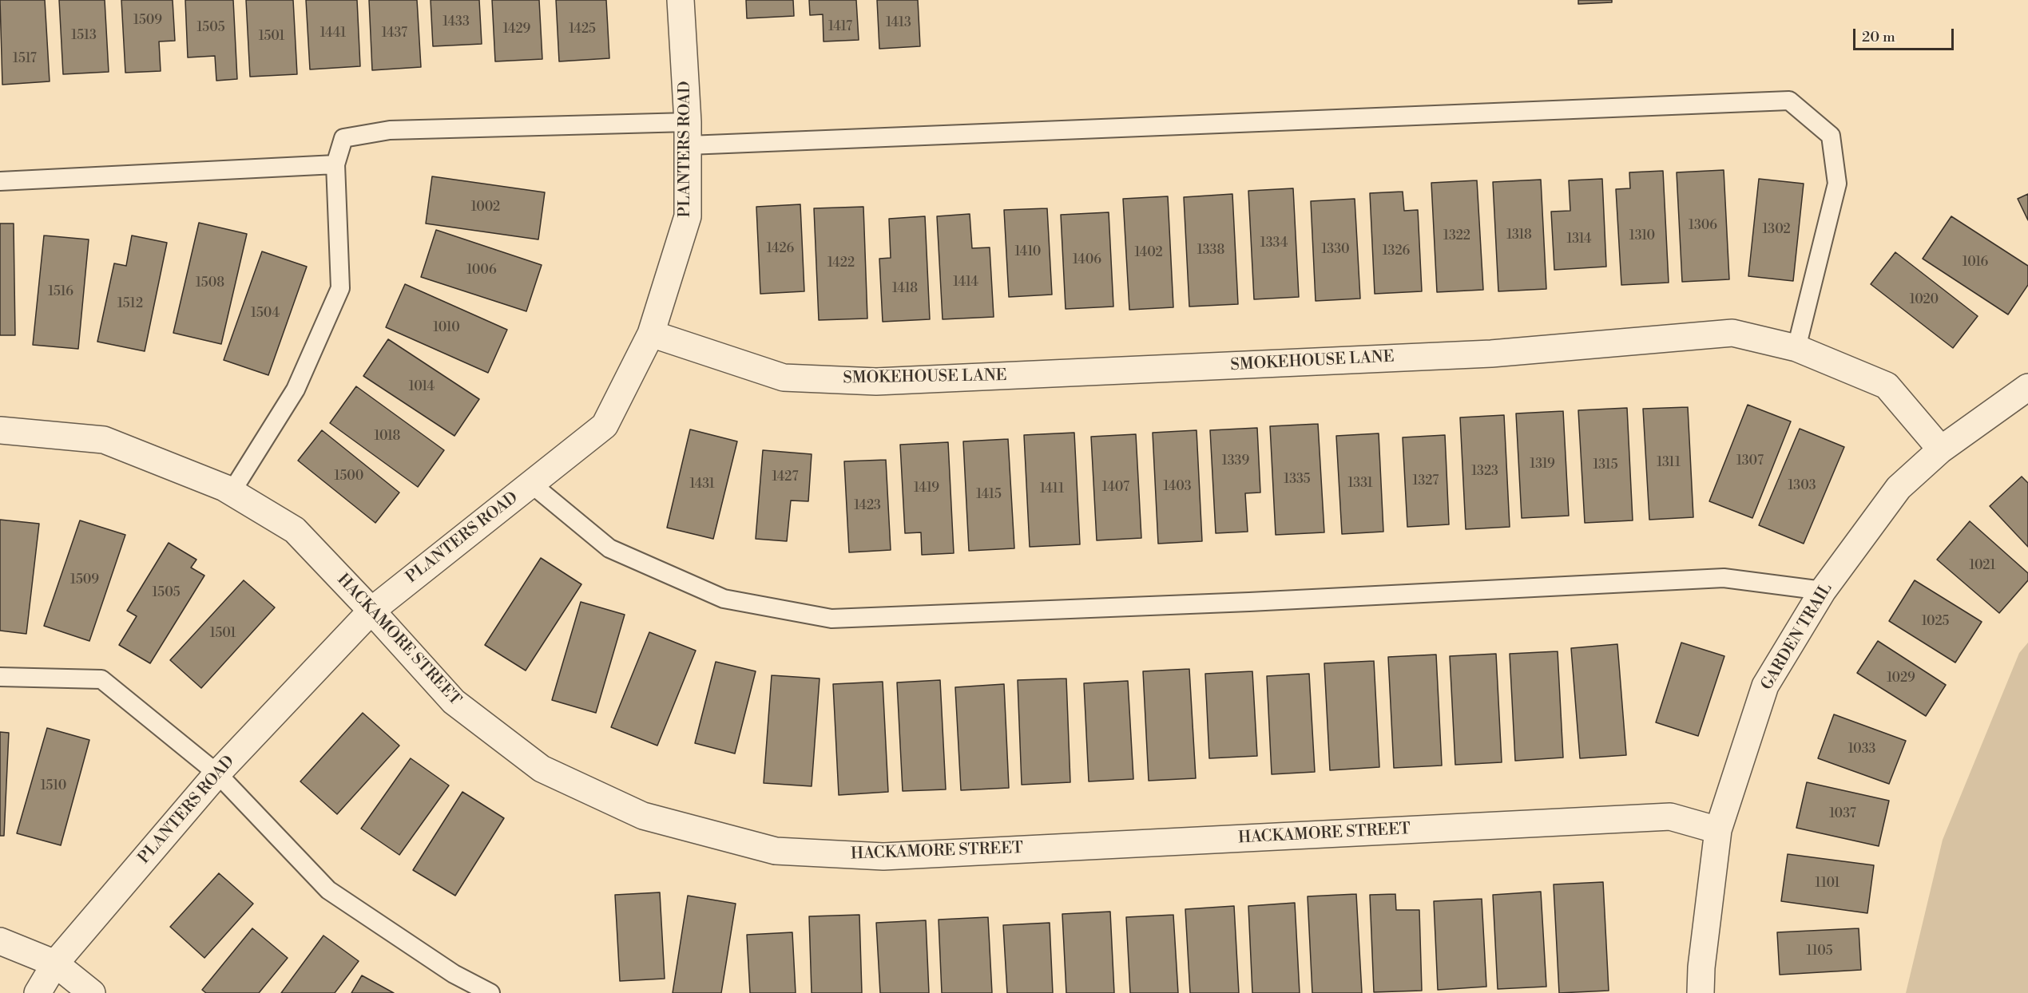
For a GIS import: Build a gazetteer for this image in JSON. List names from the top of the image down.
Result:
{
  "streets": {
    "street": [
      "PLANTERS ROAD",
      "SMOKEHOUSE LANE",
      "GARDEN TRAIL",
      "HACKAMORE STREET"
    ]
  },
  "crossings": [
    ["PLANTERS ROAD", "SMOKEHOUSE LANE"],
    ["PLANTERS ROAD", "HACKAMORE STREET"],
    ["SMOKEHOUSE LANE", "GARDEN TRAIL"],
    ["GARDEN TRAIL", "HACKAMORE STREET"]
  ],
  "house_numbers": [
    "1509",
    "1433",
    "1413",
    "1417",
    "1505",
    "1429",
    "1425",
    "1441",
    "1437",
    "1513",
    "1501",
    "1517",
    "1002",
    "1306",
    "1302",
    "1318",
    "1322",
    "1310",
    "1314",
    "1334",
    "1426",
    "1330",
    "1338",
    "1326",
    "1410",
    "1402",
    "1406",
    "1016",
    "1422",
    "1006",
    "1414",
    "1508",
    "1418",
    "1516",
    "1020",
    "1512",
    "1504",
    "1010",
    "1014",
    "1018",
    "1339",
    "1307",
    "1311",
    "1319",
    "1315",
    "1323",
    "1500",
    "1427",
    "1335",
    "1327",
    "1331",
    "1431",
    "1303",
    "1403",
    "1407",
    "1419",
    "1411",
    "1415",
    "1423",
    "1021",
    "1509",
    "1505",
    "1025",
    "1501",
    "1029",
    "1033",
    "1510",
    "1037",
    "1101",
    "1105"
  ],
  "scale_bar": "20 m"
}
